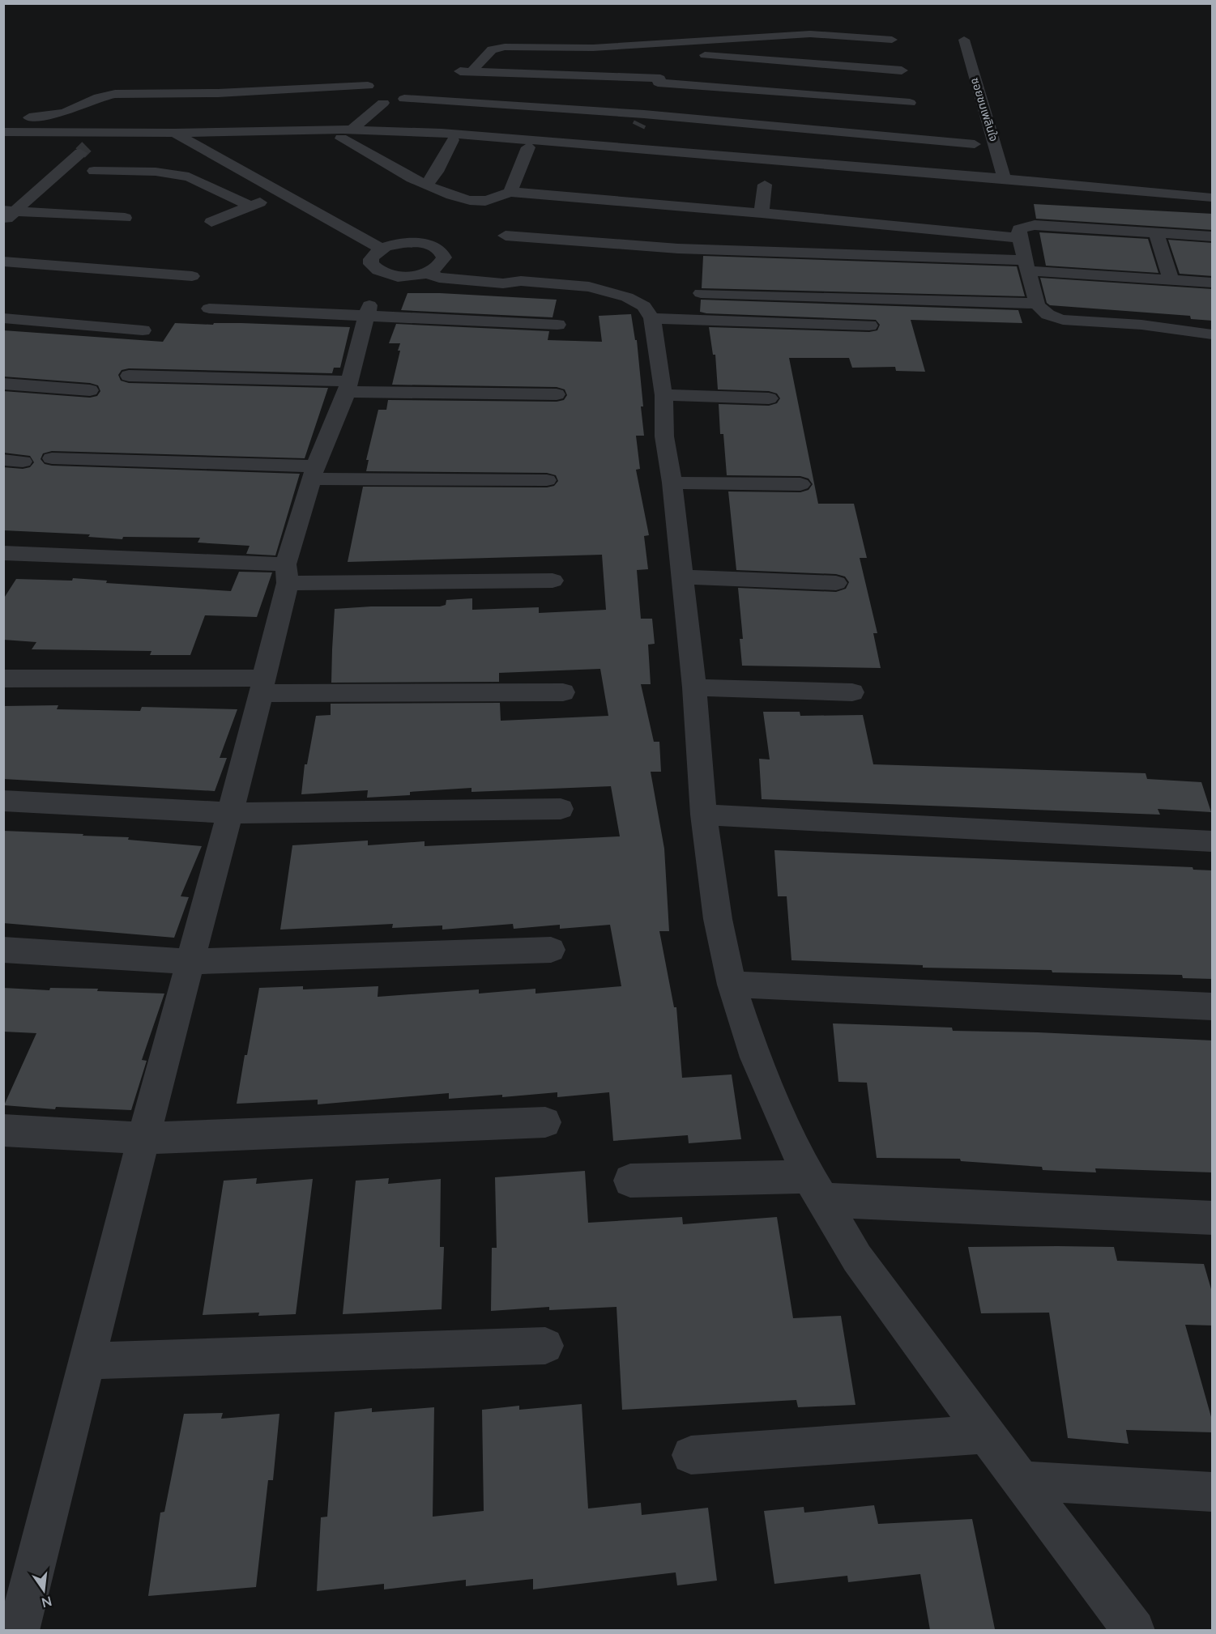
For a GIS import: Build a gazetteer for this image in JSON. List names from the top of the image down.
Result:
{
  "streets": {
    "street": ["ซอยชมเพลินใจ"]
  },
  "north": "bottom"
}
